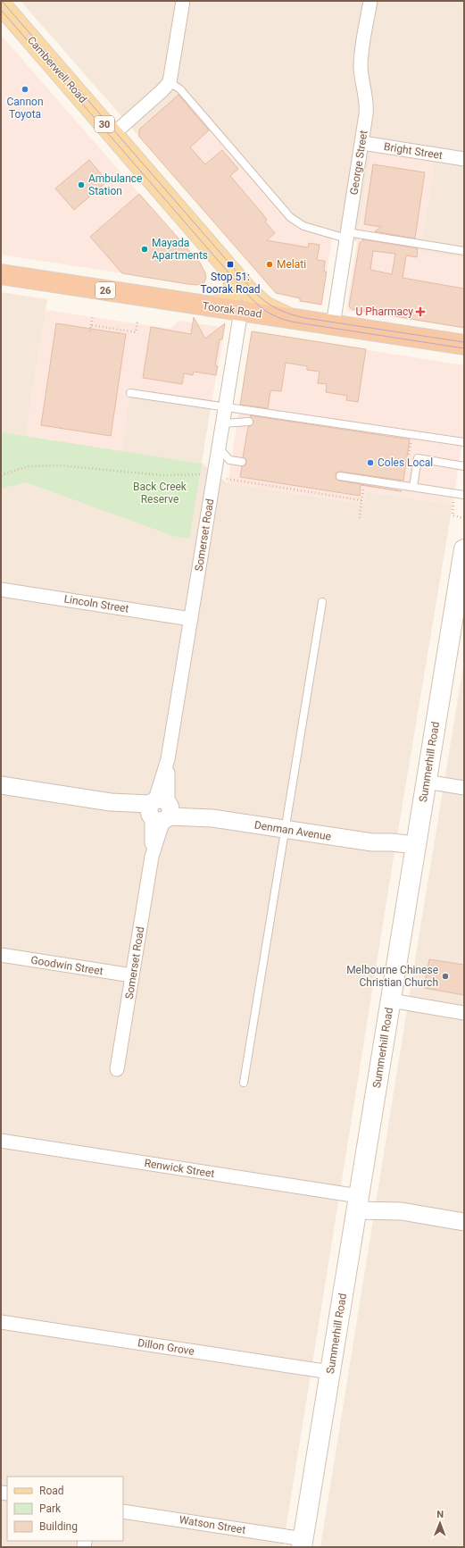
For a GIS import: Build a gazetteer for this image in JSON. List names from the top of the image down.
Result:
{
  "streets": {
    "highway": ["26", "Toorak Road"],
    "main road": ["Camberwell Road", "30", "Summerhill Road"],
    "street": [
      "Bright Street",
      "George Street",
      "Somerset Road",
      "Lincoln Street",
      "Denman Avenue",
      "Goodwin Street",
      "Renwick Street",
      "Dillon Grove",
      "Watson Street"
    ]
  },
  "crossings": [
    ["Camberwell Road", "Toorak Road"],
    ["Bright Street", "George Street"],
    ["George Street", "Toorak Road"],
    ["Toorak Road", "Somerset Road"],
    ["Somerset Road", "Lincoln Street"],
    ["Somerset Road", "Denman Avenue"],
    ["Somerset Road", "Goodwin Street"],
    ["Summerhill Road", "Denman Avenue"],
    ["Summerhill Road", "Renwick Street"],
    ["Summerhill Road", "Dillon Grove"],
    ["Summerhill Road", "Watson Street"]
  ],
  "parks": ["Back Creek Reserve"],
  "places": {
    "other": [
      "Cannon Toyota",
      "Ambulance Station",
      "Mayada Apartments",
      "Melati",
      "Coles Local",
      "Melbourne Chinese Christian Church"
    ],
    "transit": ["Stop 51: Toorak Road"],
    "health": ["U Pharmacy"]
  },
  "legend": ["Road", "Park", "Building"],
  "north": "top"
}
